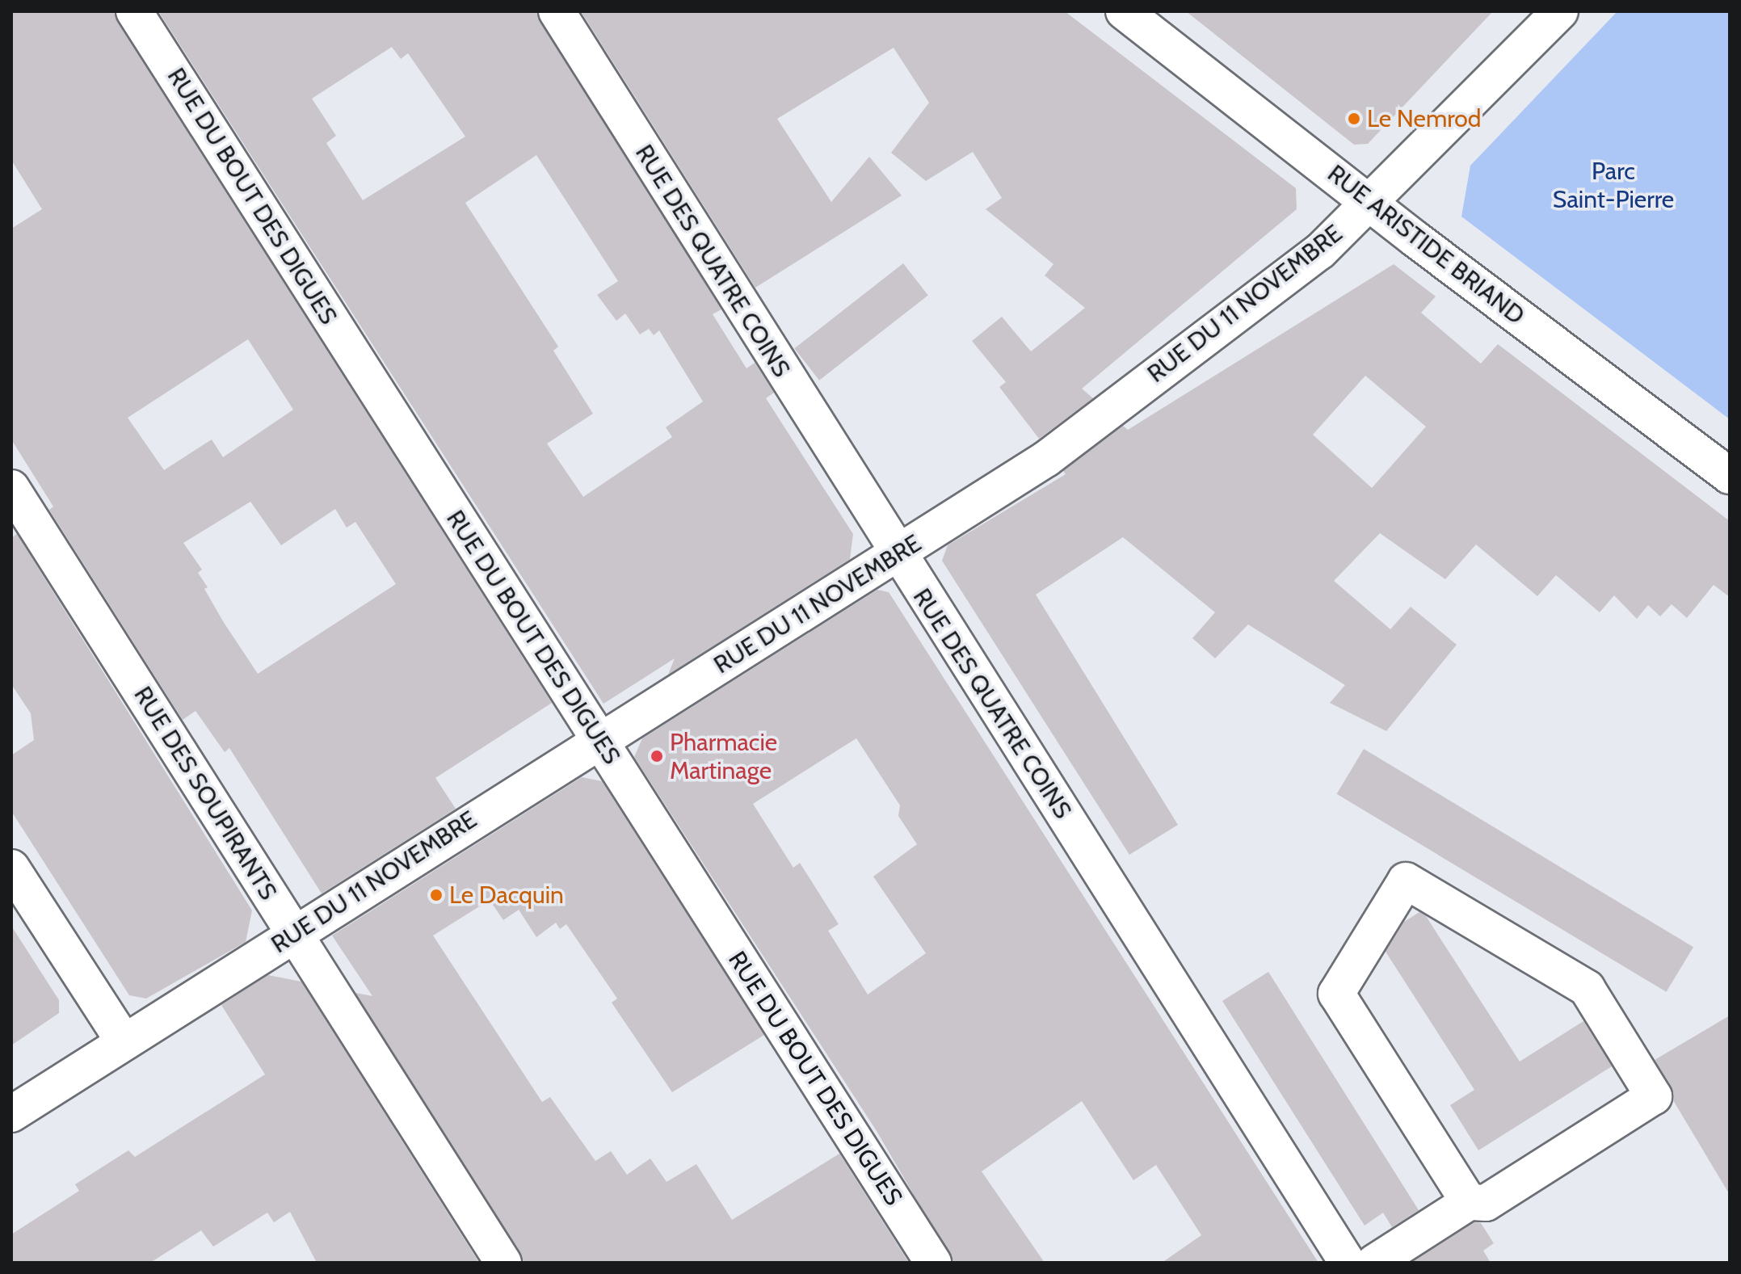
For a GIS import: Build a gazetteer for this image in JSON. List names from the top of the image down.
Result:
{
  "streets": {
    "street": [
      "RUE DU BOUT DES DIGUES",
      "RUE ARISTIDE BRIAND",
      "RUE DES QUATRE COINS",
      "RUE DU 11 NOVEMBRE",
      "RUE DES SOUPIRANTS"
    ]
  },
  "crossings": [
    ["RUE DU BOUT DES DIGUES", "RUE DU 11 NOVEMBRE"],
    ["RUE ARISTIDE BRIAND", "RUE DU 11 NOVEMBRE"],
    ["RUE DES QUATRE COINS", "RUE DU 11 NOVEMBRE"],
    ["RUE DU 11 NOVEMBRE", "RUE DES SOUPIRANTS"]
  ],
  "parks": ["Parc Saint-Pierre"],
  "places": ["Le Nemrod", "Pharmacie Martinage", "Le Dacquin"]
}
